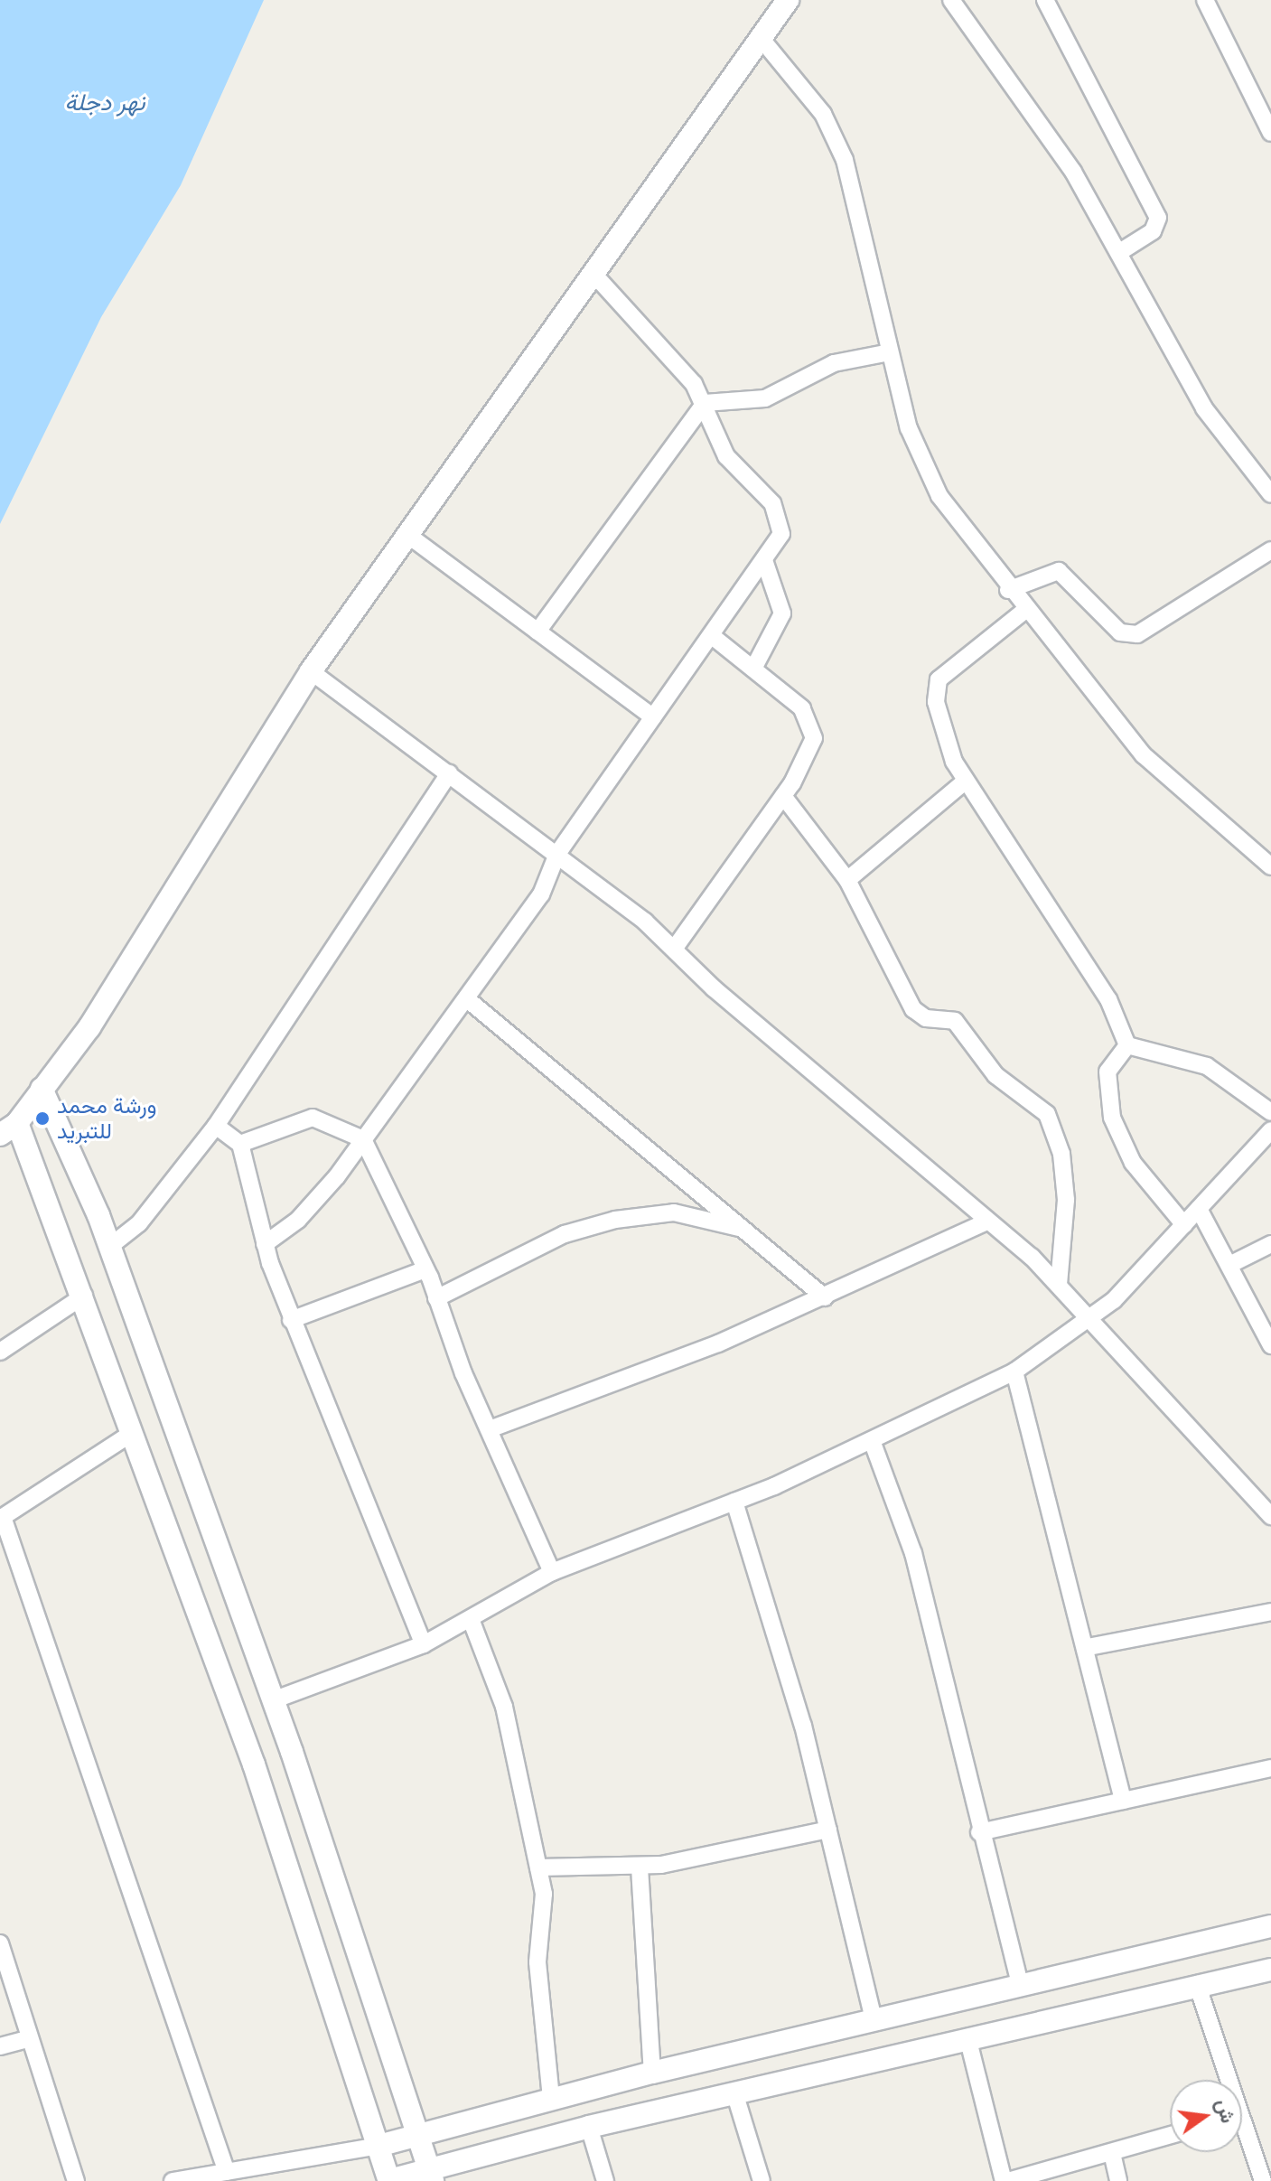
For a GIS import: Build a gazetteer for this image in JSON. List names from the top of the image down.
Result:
{
  "water": ["نهر دجلة"],
  "places": ["ورشة محمد للتبريد"],
  "north": "right"
}
